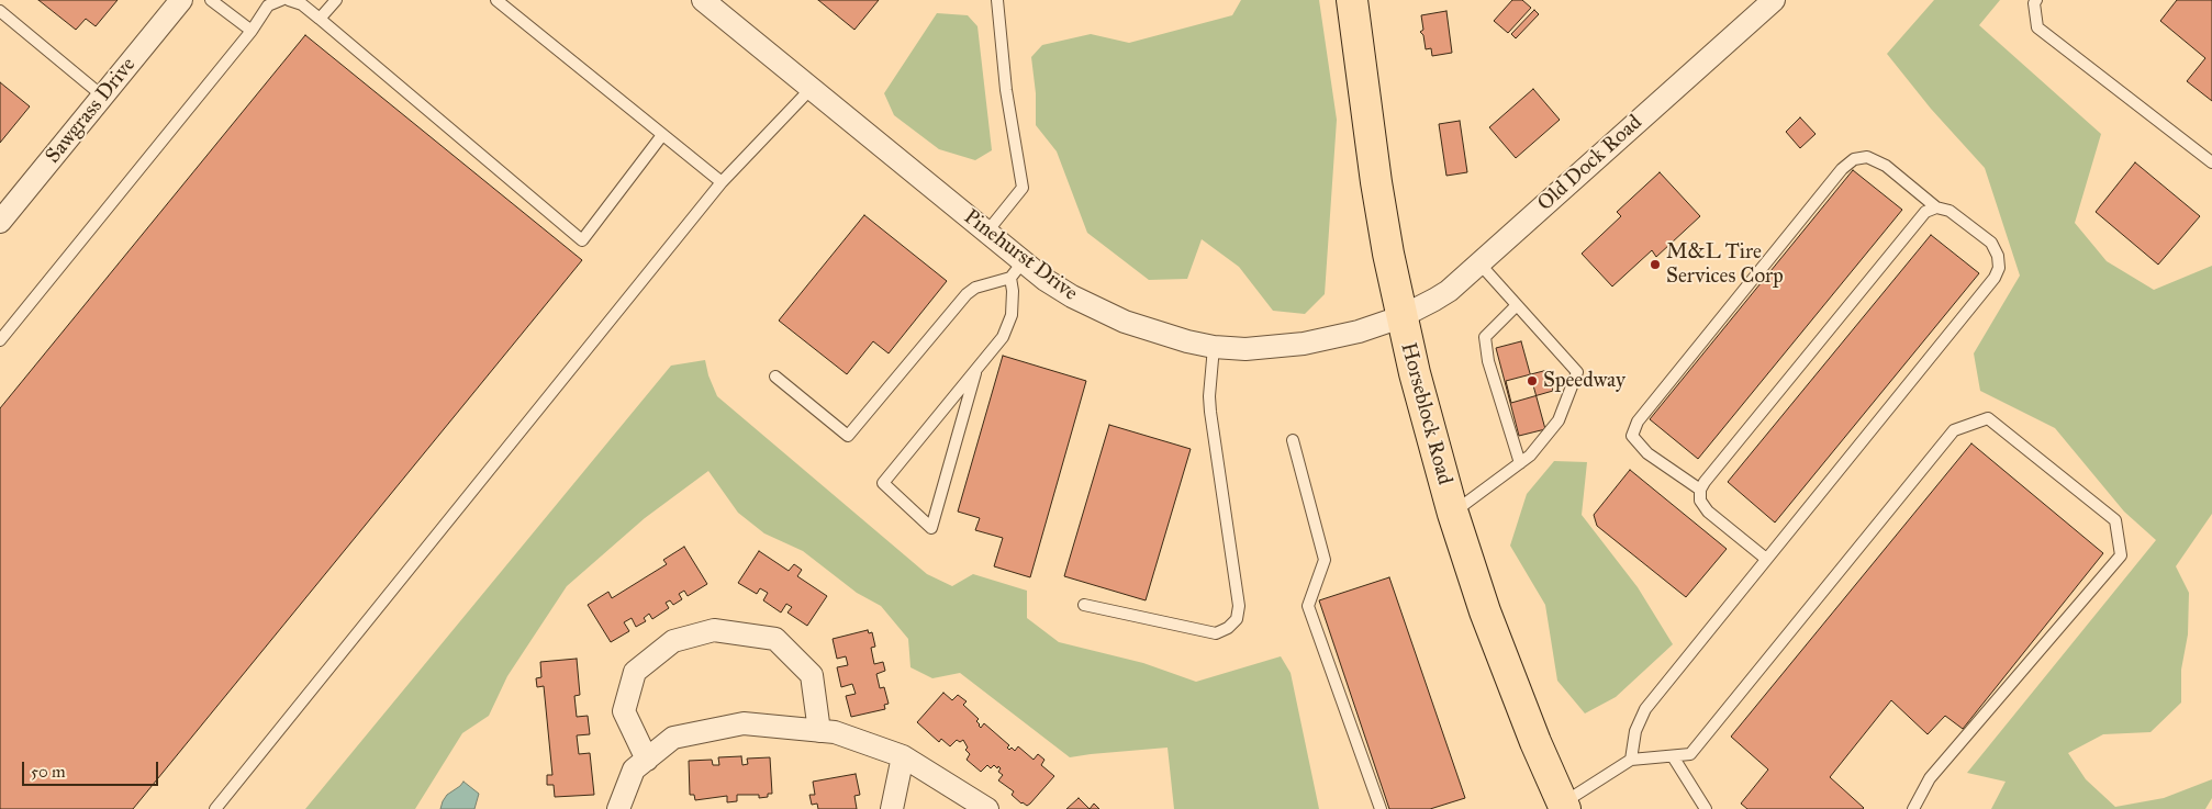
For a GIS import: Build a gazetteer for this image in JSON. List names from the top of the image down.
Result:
{
  "streets": {
    "main road": ["Horseblock Road"],
    "street": ["Sawgrass Drive", "Old Dock Road", "Pinehurst Drive"]
  },
  "crossings": [
    ["Old Dock Road", "Pinehurst Drive"],
    ["Old Dock Road", "Horseblock Road"],
    ["Pinehurst Drive", "Horseblock Road"]
  ],
  "places": ["M&L Tire Services Corp", "Speedway"],
  "scale_bar": "50 m"
}
